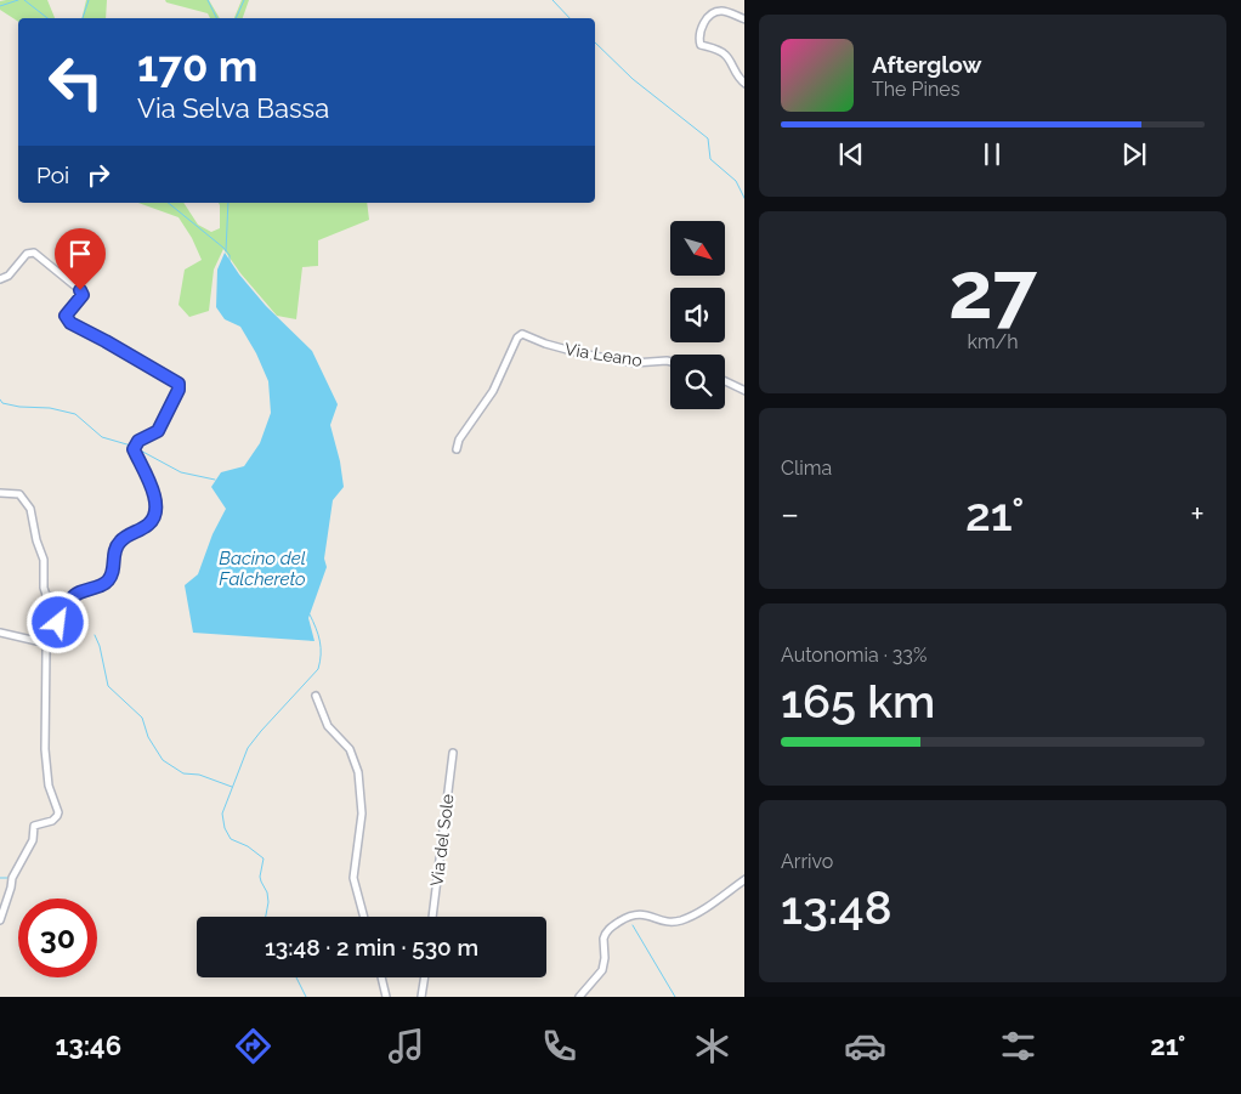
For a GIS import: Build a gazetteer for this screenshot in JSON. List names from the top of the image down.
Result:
{
  "streets": {
    "street": ["Via Leano", "Via del Sole"]
  },
  "water": ["Bacino del Falchereto"],
  "north": "bottom right",
  "page": {
    "turn": ["170 m", "Via Selva Bassa"],
    "song": ["Afterglow", "The Pines"],
    "then": "Poi",
    "tile": [
      ["27", "km/h"],
      "Clima",
      ["Autonomia · 33%", "165 km"],
      ["Arrivo", "13:48"]
    ],
    "heat": ["−", "21°", "+"],
    "limit": "30",
    "trip": "13:48 · 2 min · 530 m",
    "tabs": ["13:46", "21°"]
  }
}
